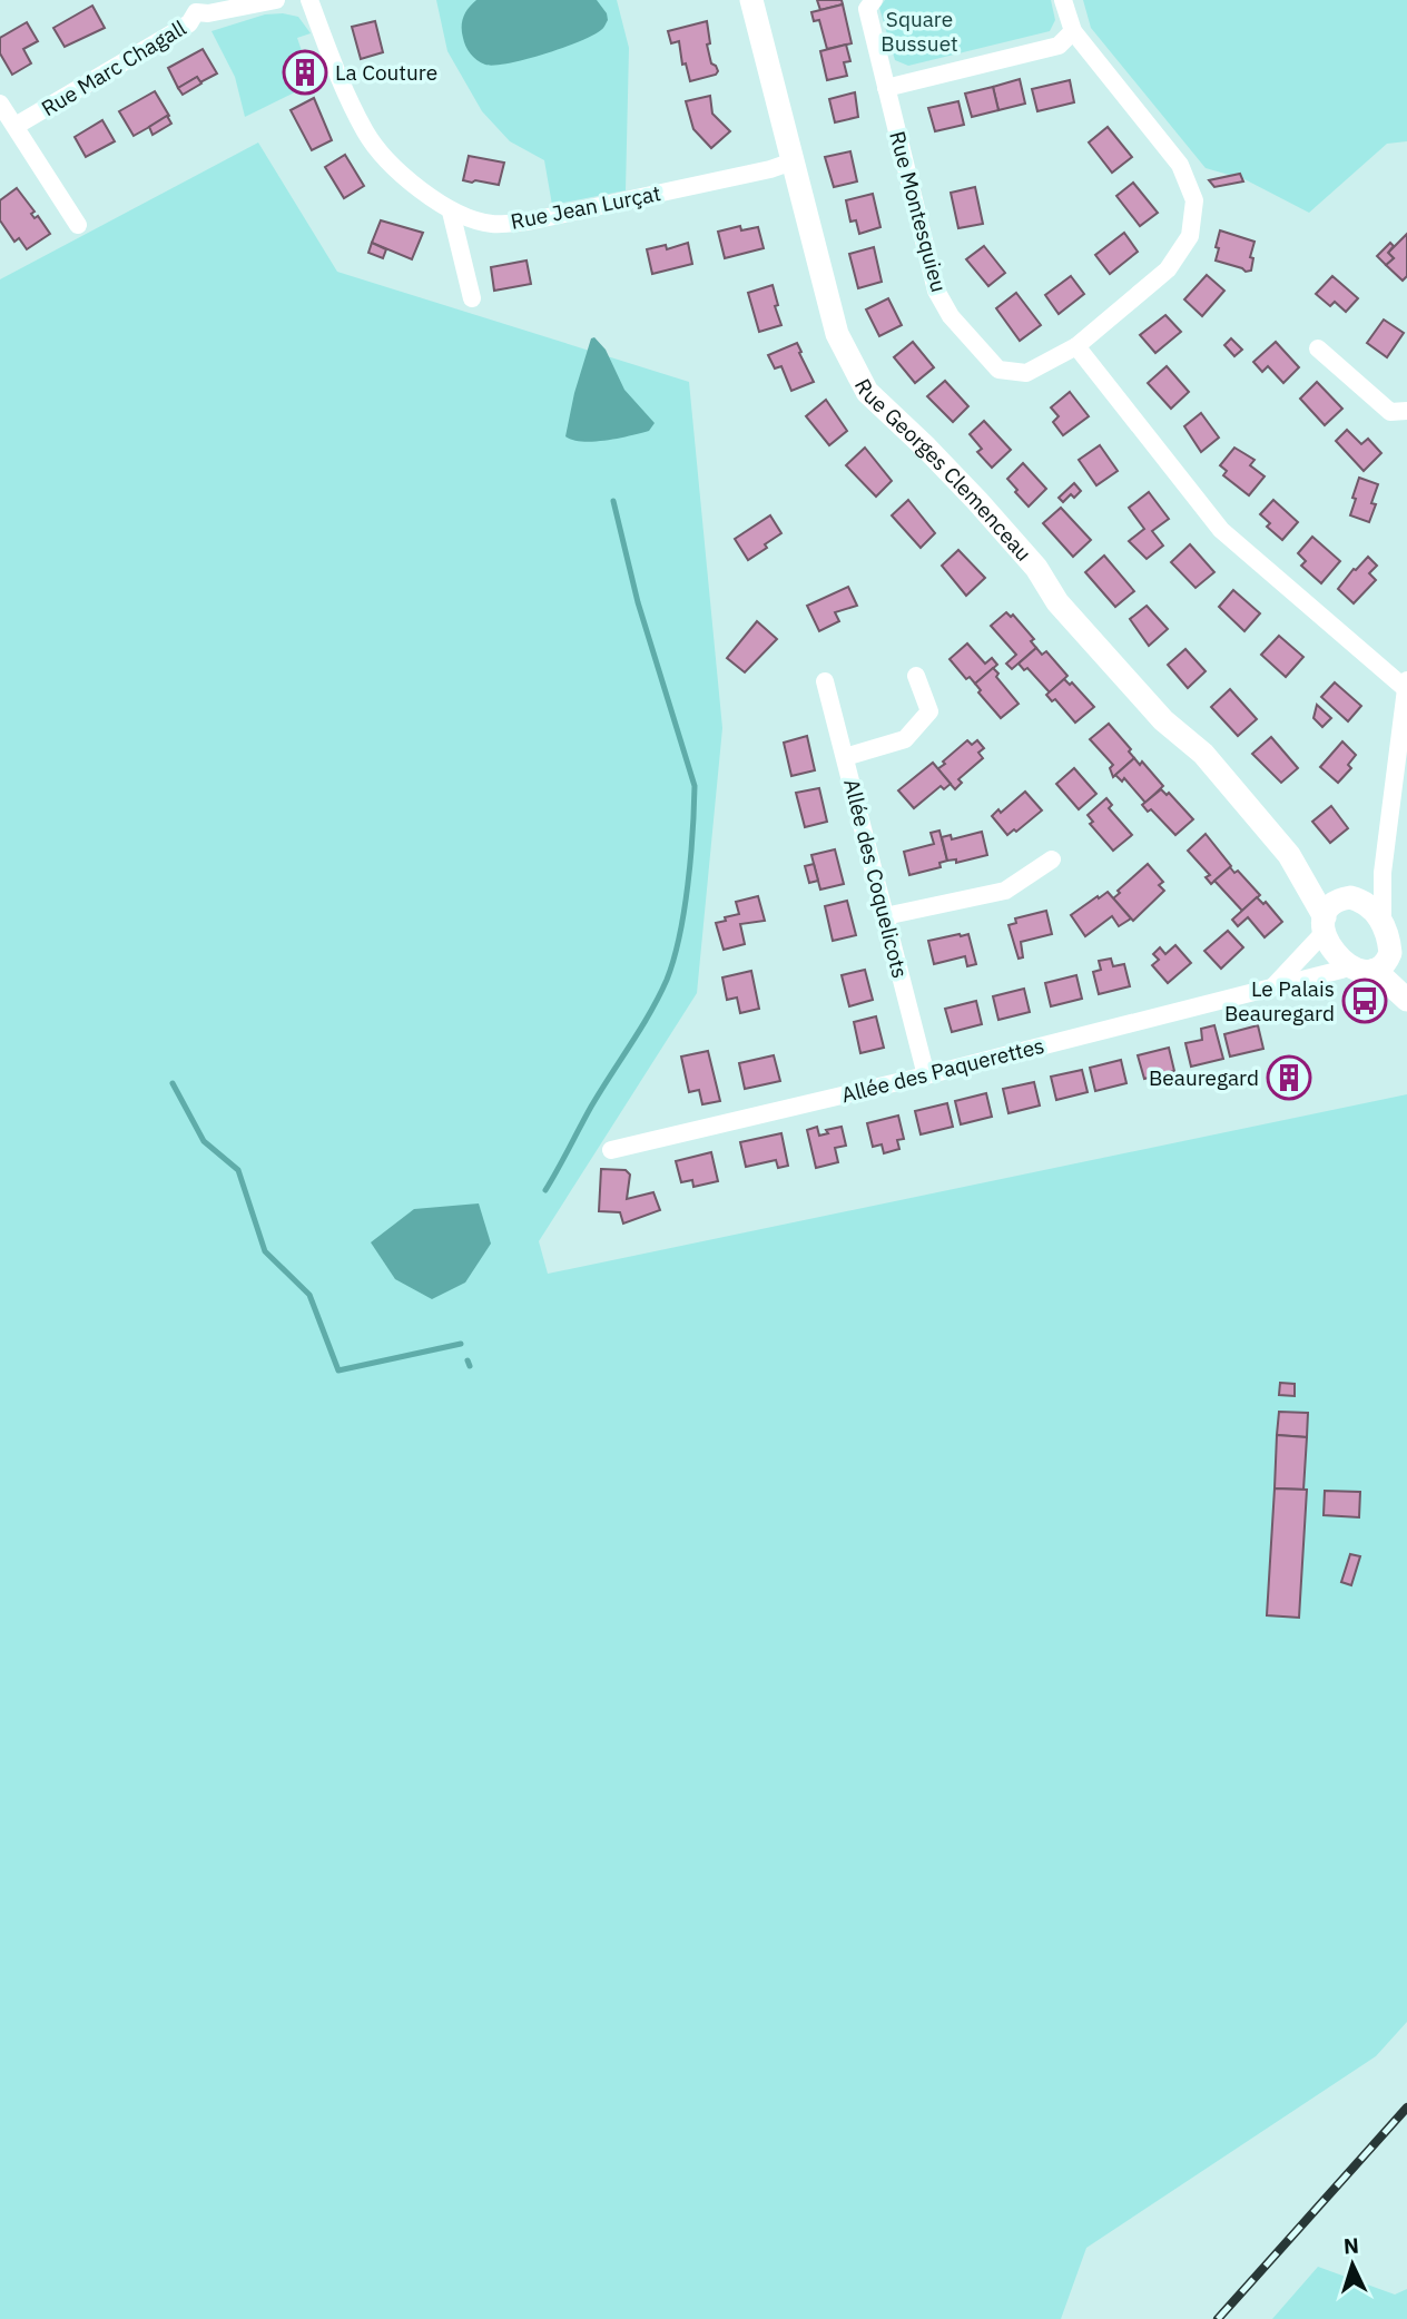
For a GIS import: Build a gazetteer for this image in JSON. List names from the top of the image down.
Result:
{
  "streets": {
    "street": [
      "Rue Marc Chagall",
      "Rue Jean Lurçat",
      "Rue Montesquieu",
      "Rue Georges Clemenceau",
      "Allée des Coquelicots",
      "Allée des Paquerettes"
    ]
  },
  "crossings": [
    ["Rue Jean Lurçat", "Rue Georges Clemenceau"],
    ["Rue Georges Clemenceau", "Allée des Paquerettes"],
    ["Allée des Coquelicots", "Allée des Paquerettes"]
  ],
  "parks": ["Square Bussuet"],
  "places": {
    "building": ["La Couture", "Beauregard"],
    "bus stop": ["Le Palais Beauregard"]
  },
  "north": "top"
}
